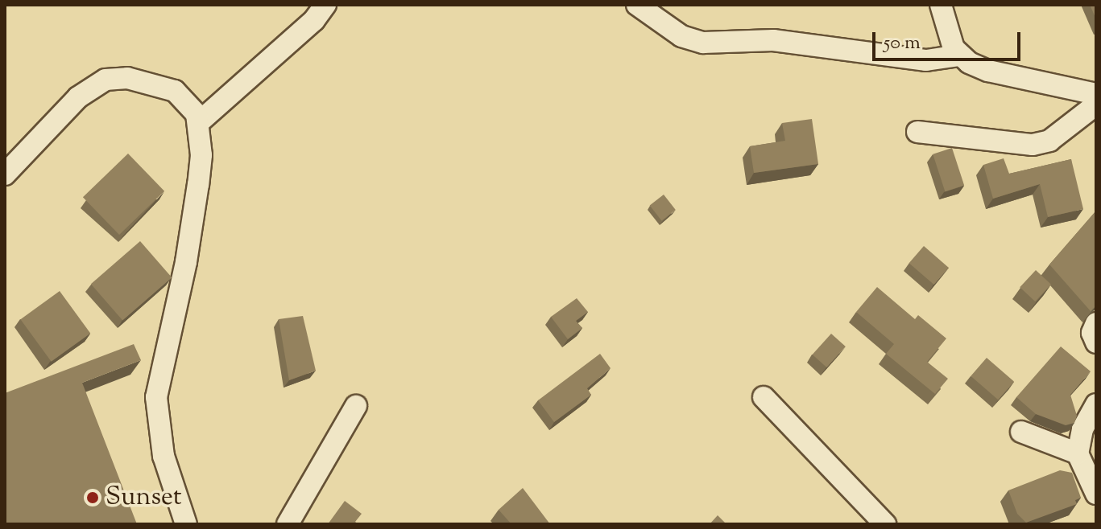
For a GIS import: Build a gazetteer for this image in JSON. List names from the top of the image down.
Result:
{
  "places": ["Sunset"],
  "scale_bar": "50 m"
}
